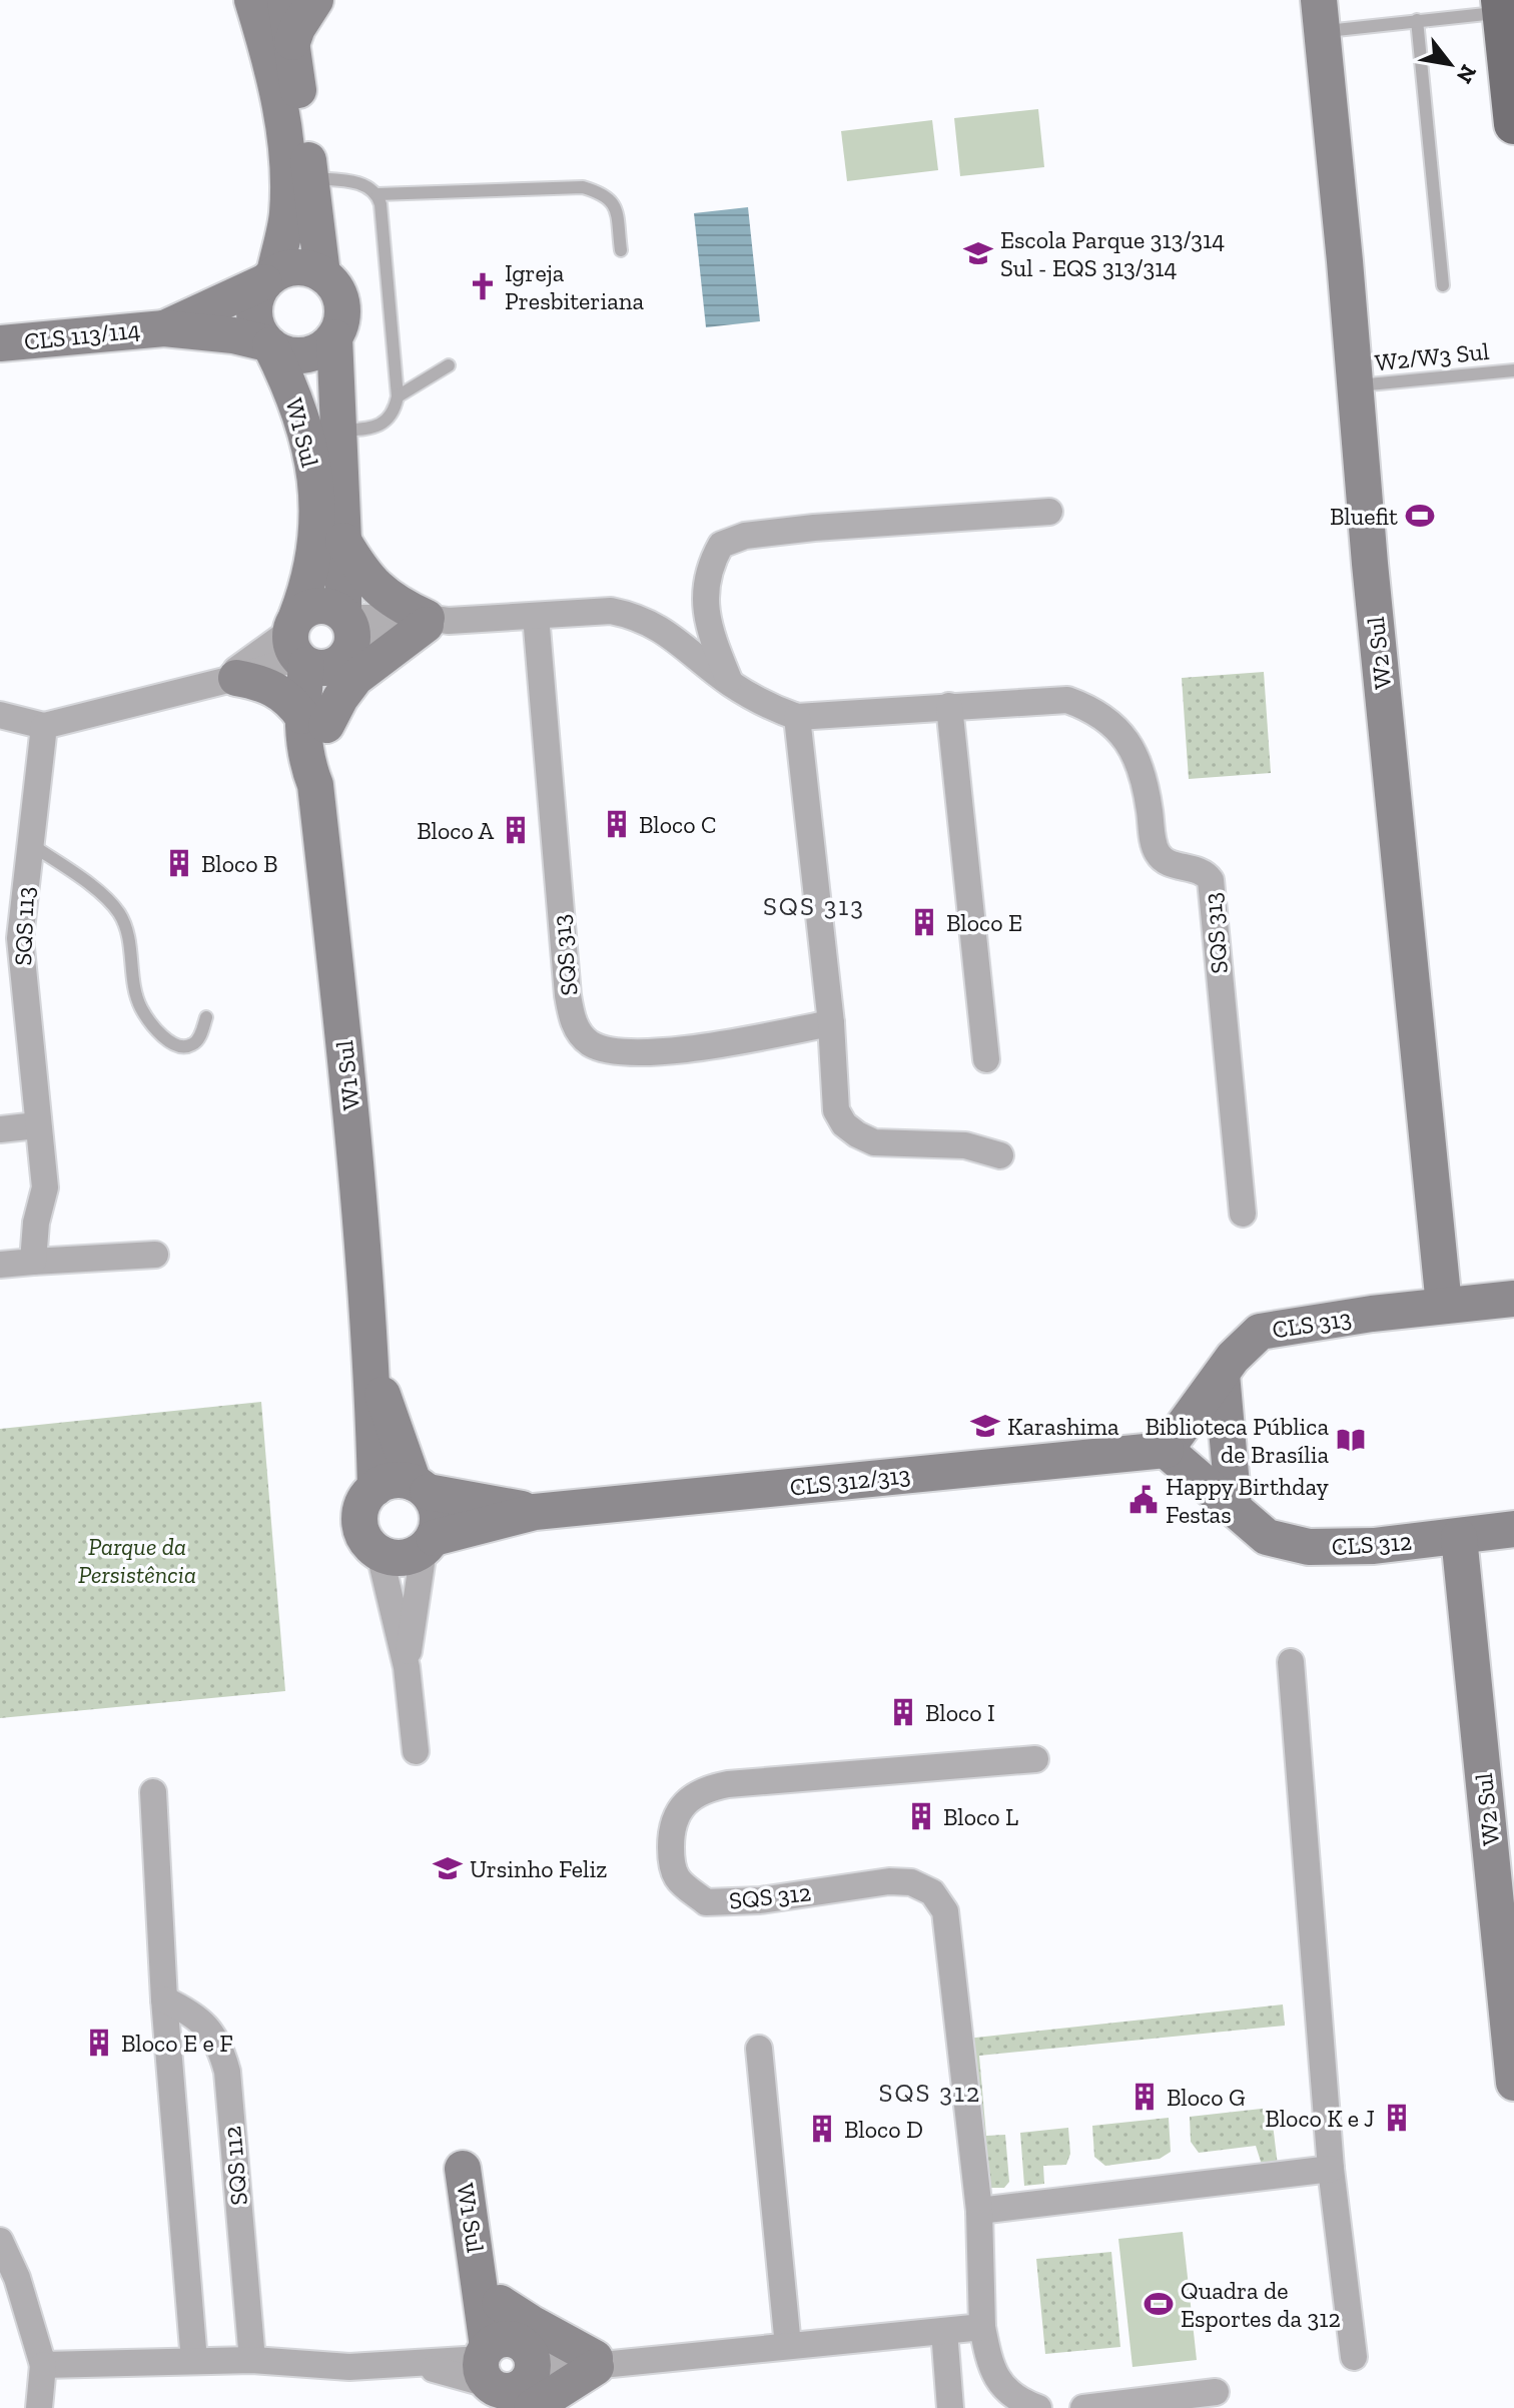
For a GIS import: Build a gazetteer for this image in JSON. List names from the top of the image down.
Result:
{
  "streets": {
    "street": [
      "CLS 113/114",
      "W1 Sul",
      "W2 Sul",
      "SQS 113",
      "SQS 313",
      "CLS 313",
      "CLS 312/313",
      "CLS 312",
      "SQS 312",
      "SQS 112"
    ],
    "lane": ["W2/W3 Sul"]
  },
  "crossings": [
    ["CLS 113/114", "W1 Sul"],
    ["W2/W3 Sul", "W2 Sul"],
    ["W1 Sul", "SQS 313"],
    ["W1 Sul", "CLS 312/313"],
    ["W2 Sul", "CLS 313"],
    ["W2 Sul", "CLS 312"],
    ["CLS 313", "CLS 312/313"],
    ["CLS 313", "CLS 312"],
    ["CLS 312/313", "CLS 312"]
  ],
  "districts": ["SQS 313", "SQS 312"],
  "parks": ["Parque da Persistência"],
  "places": {
    "school or university": ["Escola Parque 313/314 Sul - EQS 313/314", "Karashima", "Ursinho Feliz"],
    "church": ["Igreja Presbiteriana"],
    "sports": ["Bluefit", "Quadra de Esportes da 312"],
    "building": [
      "Bloco C",
      "Bloco A",
      "Bloco B",
      "Bloco E",
      "Bloco I",
      "Bloco L",
      "Bloco E e F",
      "Bloco G",
      "Bloco K e J",
      "Bloco D"
    ],
    "library": ["Biblioteca Pública de Brasília"],
    "public building": ["Happy Birthday Festas"]
  },
  "north": "bottom right"
}
